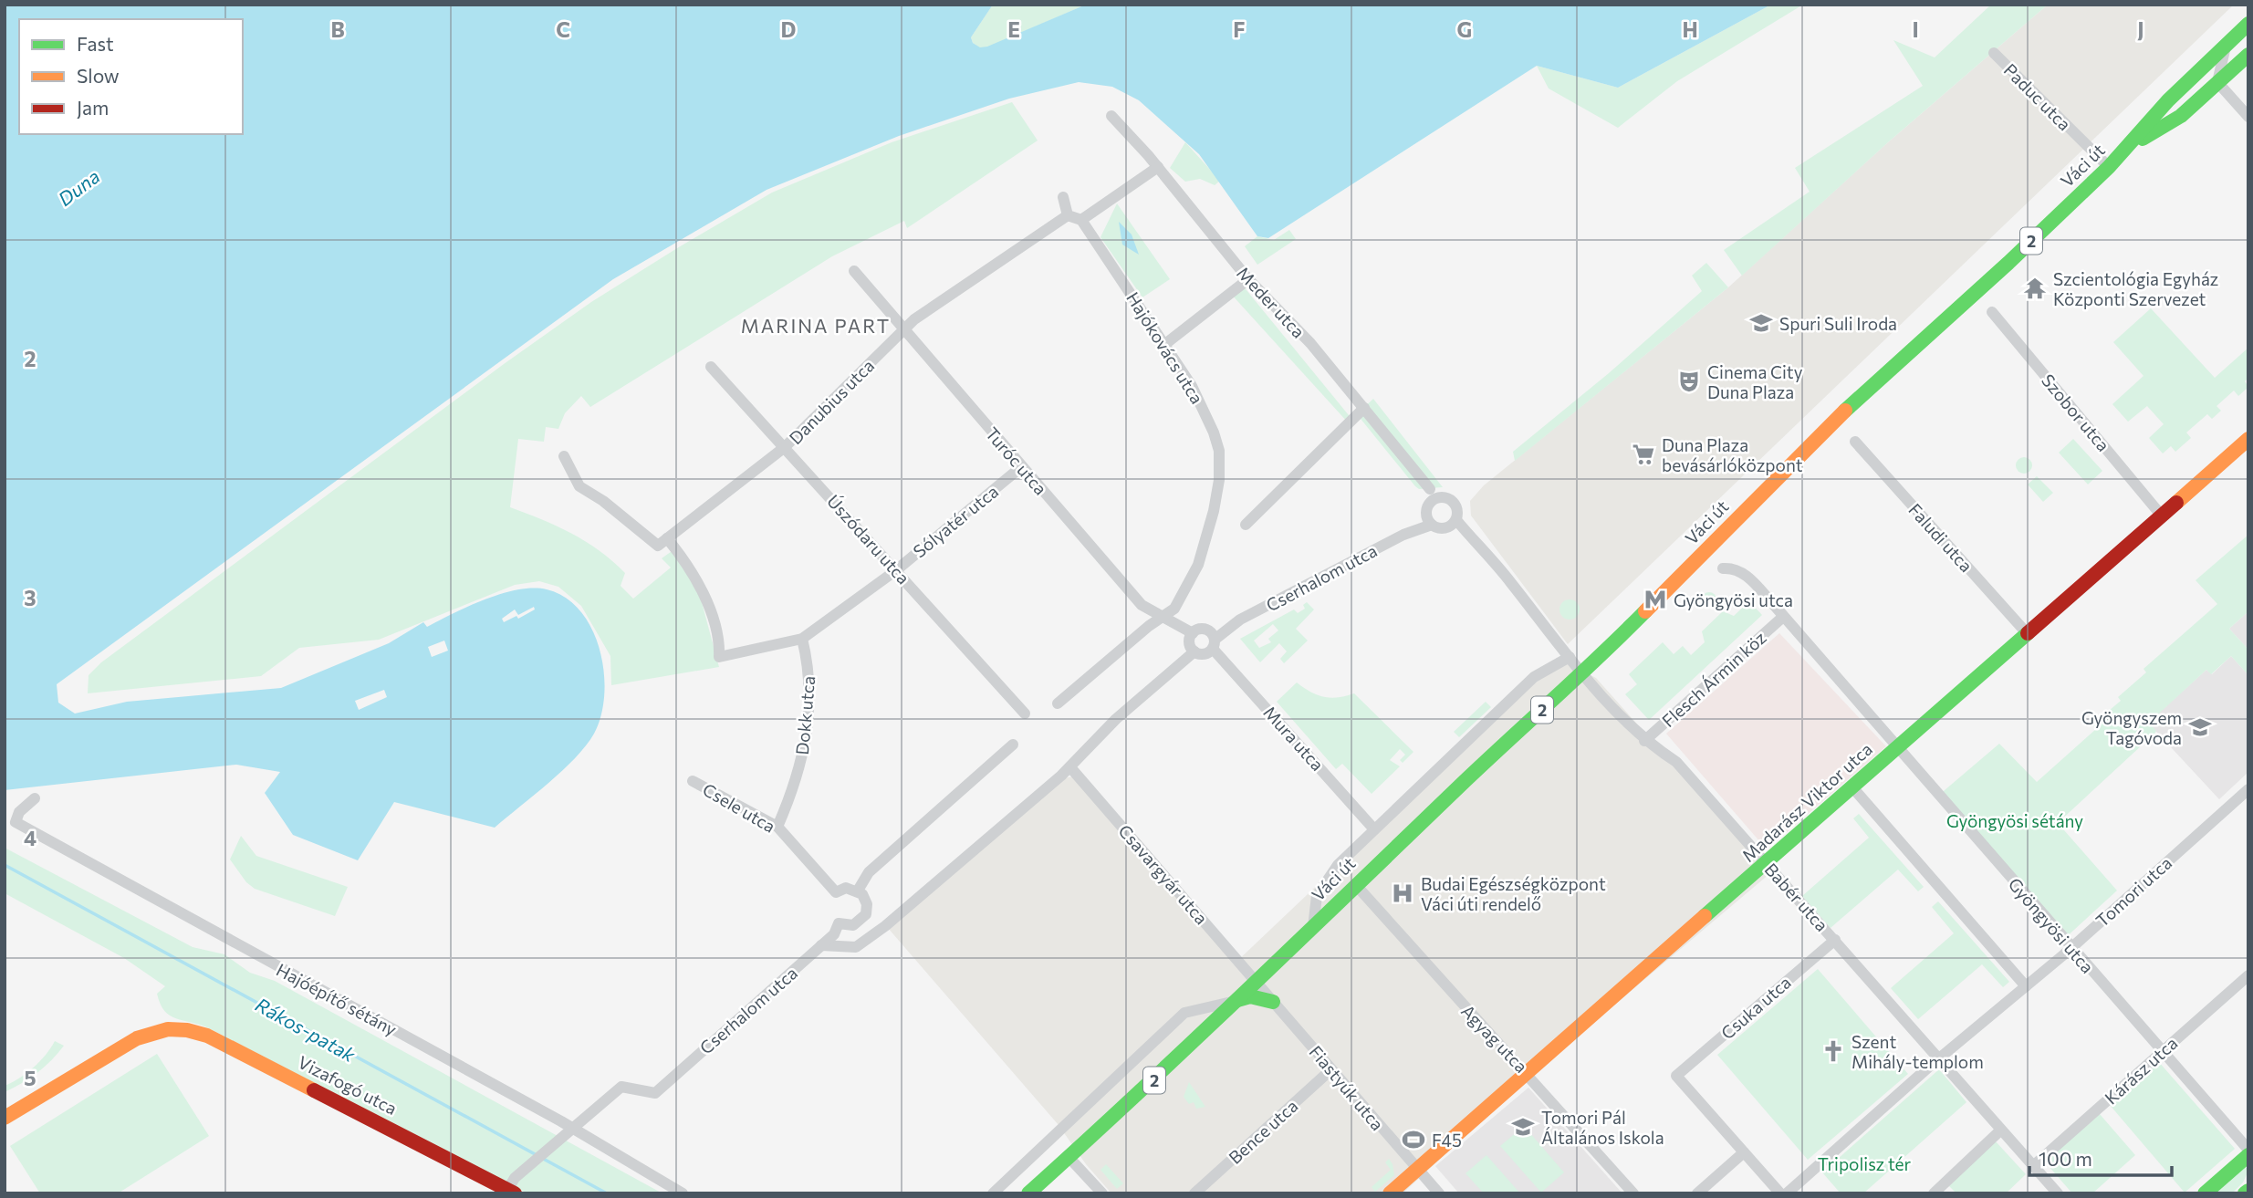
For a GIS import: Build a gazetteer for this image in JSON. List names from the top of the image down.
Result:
{
  "streets": {
    "main road": [
      "Váci út",
      "2",
      "Madarász Viktor utca",
      "Vizafogó utca"
    ],
    "street": [
      "Paduc utca",
      "Meder utca",
      "Hajókovács utca",
      "Danubius utca",
      "Szobor utca",
      "Turóc utca",
      "Sólyatér utca",
      "Faludi utca",
      "Úszódaru utca",
      "Cserhalom utca",
      "Flesch Ármin köz",
      "Dokk utca",
      "Mura utca",
      "Csele utca",
      "Csavargyár utca",
      "Tomori utca",
      "Babér utca",
      "Gyöngyösi utca",
      "Hajóépítő sétány",
      "Csuka utca",
      "Agyag utca",
      "Kárász utca",
      "Fiastyúk utca",
      "Bence utca"
    ]
  },
  "crossings": [
    ["Paduc utca", "Váci út"],
    ["Váci út", "Mura utca"],
    ["Váci út", "Csavargyár utca"],
    ["Váci út", "Babér utca"],
    ["Váci út", "Agyag utca"],
    ["Váci út", "Fiastyúk utca"],
    ["Hajókovács utca", "Turóc utca"],
    ["Danubius utca", "Turóc utca"],
    ["Danubius utca", "Sólyatér utca"],
    ["Danubius utca", "Úszódaru utca"],
    ["Szobor utca", "Madarász Viktor utca"],
    ["Turóc utca", "Sólyatér utca"],
    ["Sólyatér utca", "Úszódaru utca"],
    ["Sólyatér utca", "Dokk utca"],
    ["Faludi utca", "Madarász Viktor utca"],
    ["Cserhalom utca", "Mura utca"],
    ["Cserhalom utca", "Csele utca"],
    ["Cserhalom utca", "Hajóépítő sétány"],
    ["Flesch Ármin köz", "Babér utca"],
    ["Flesch Ármin köz", "Gyöngyösi utca"],
    ["Dokk utca", "Csele utca"],
    ["Madarász Viktor utca", "Babér utca"],
    ["Madarász Viktor utca", "Gyöngyösi utca"],
    ["Madarász Viktor utca", "Agyag utca"],
    ["Madarász Viktor utca", "Fiastyúk utca"],
    ["Csavargyár utca", "Fiastyúk utca"],
    ["Tomori utca", "Babér utca"],
    ["Tomori utca", "Gyöngyösi utca"],
    ["Babér utca", "Csuka utca"],
    ["Babér utca", "Kárász utca"],
    ["Gyöngyösi utca", "Kárász utca"],
    ["Fiastyúk utca", "Bence utca"]
  ],
  "districts": ["MARINA PART"],
  "water": ["Duna", "Rákos-patak"],
  "parks": ["Gyöngyösi sétány", "Tripolisz tér"],
  "places": {
    "temple": ["Szcientológia Egyház Központi Szervezet"],
    "school or university": ["Spuri Suli Iroda", "Gyöngyszem Tagóvoda", "Tomori Pál Általános Iskola"],
    "theatre": ["Cinema City Duna Plaza"],
    "supermarket": ["Duna Plaza bevásárlóközpont"],
    "metro station": ["Gyöngyösi utca"],
    "hospital": ["Budai Egészségközpont Váci úti rendelő"],
    "church": ["Szent Mihály-templom"],
    "sports": ["F45"]
  },
  "legend": ["Fast", "Slow", "Jam"],
  "scale_bar": "100 m",
  "grid": {
    "columns": [
      "B",
      "C",
      "D",
      "E",
      "F",
      "G",
      "H",
      "I",
      "J"
    ],
    "rows": [
      "2",
      "3",
      "4",
      "5"
    ]
  }
}
